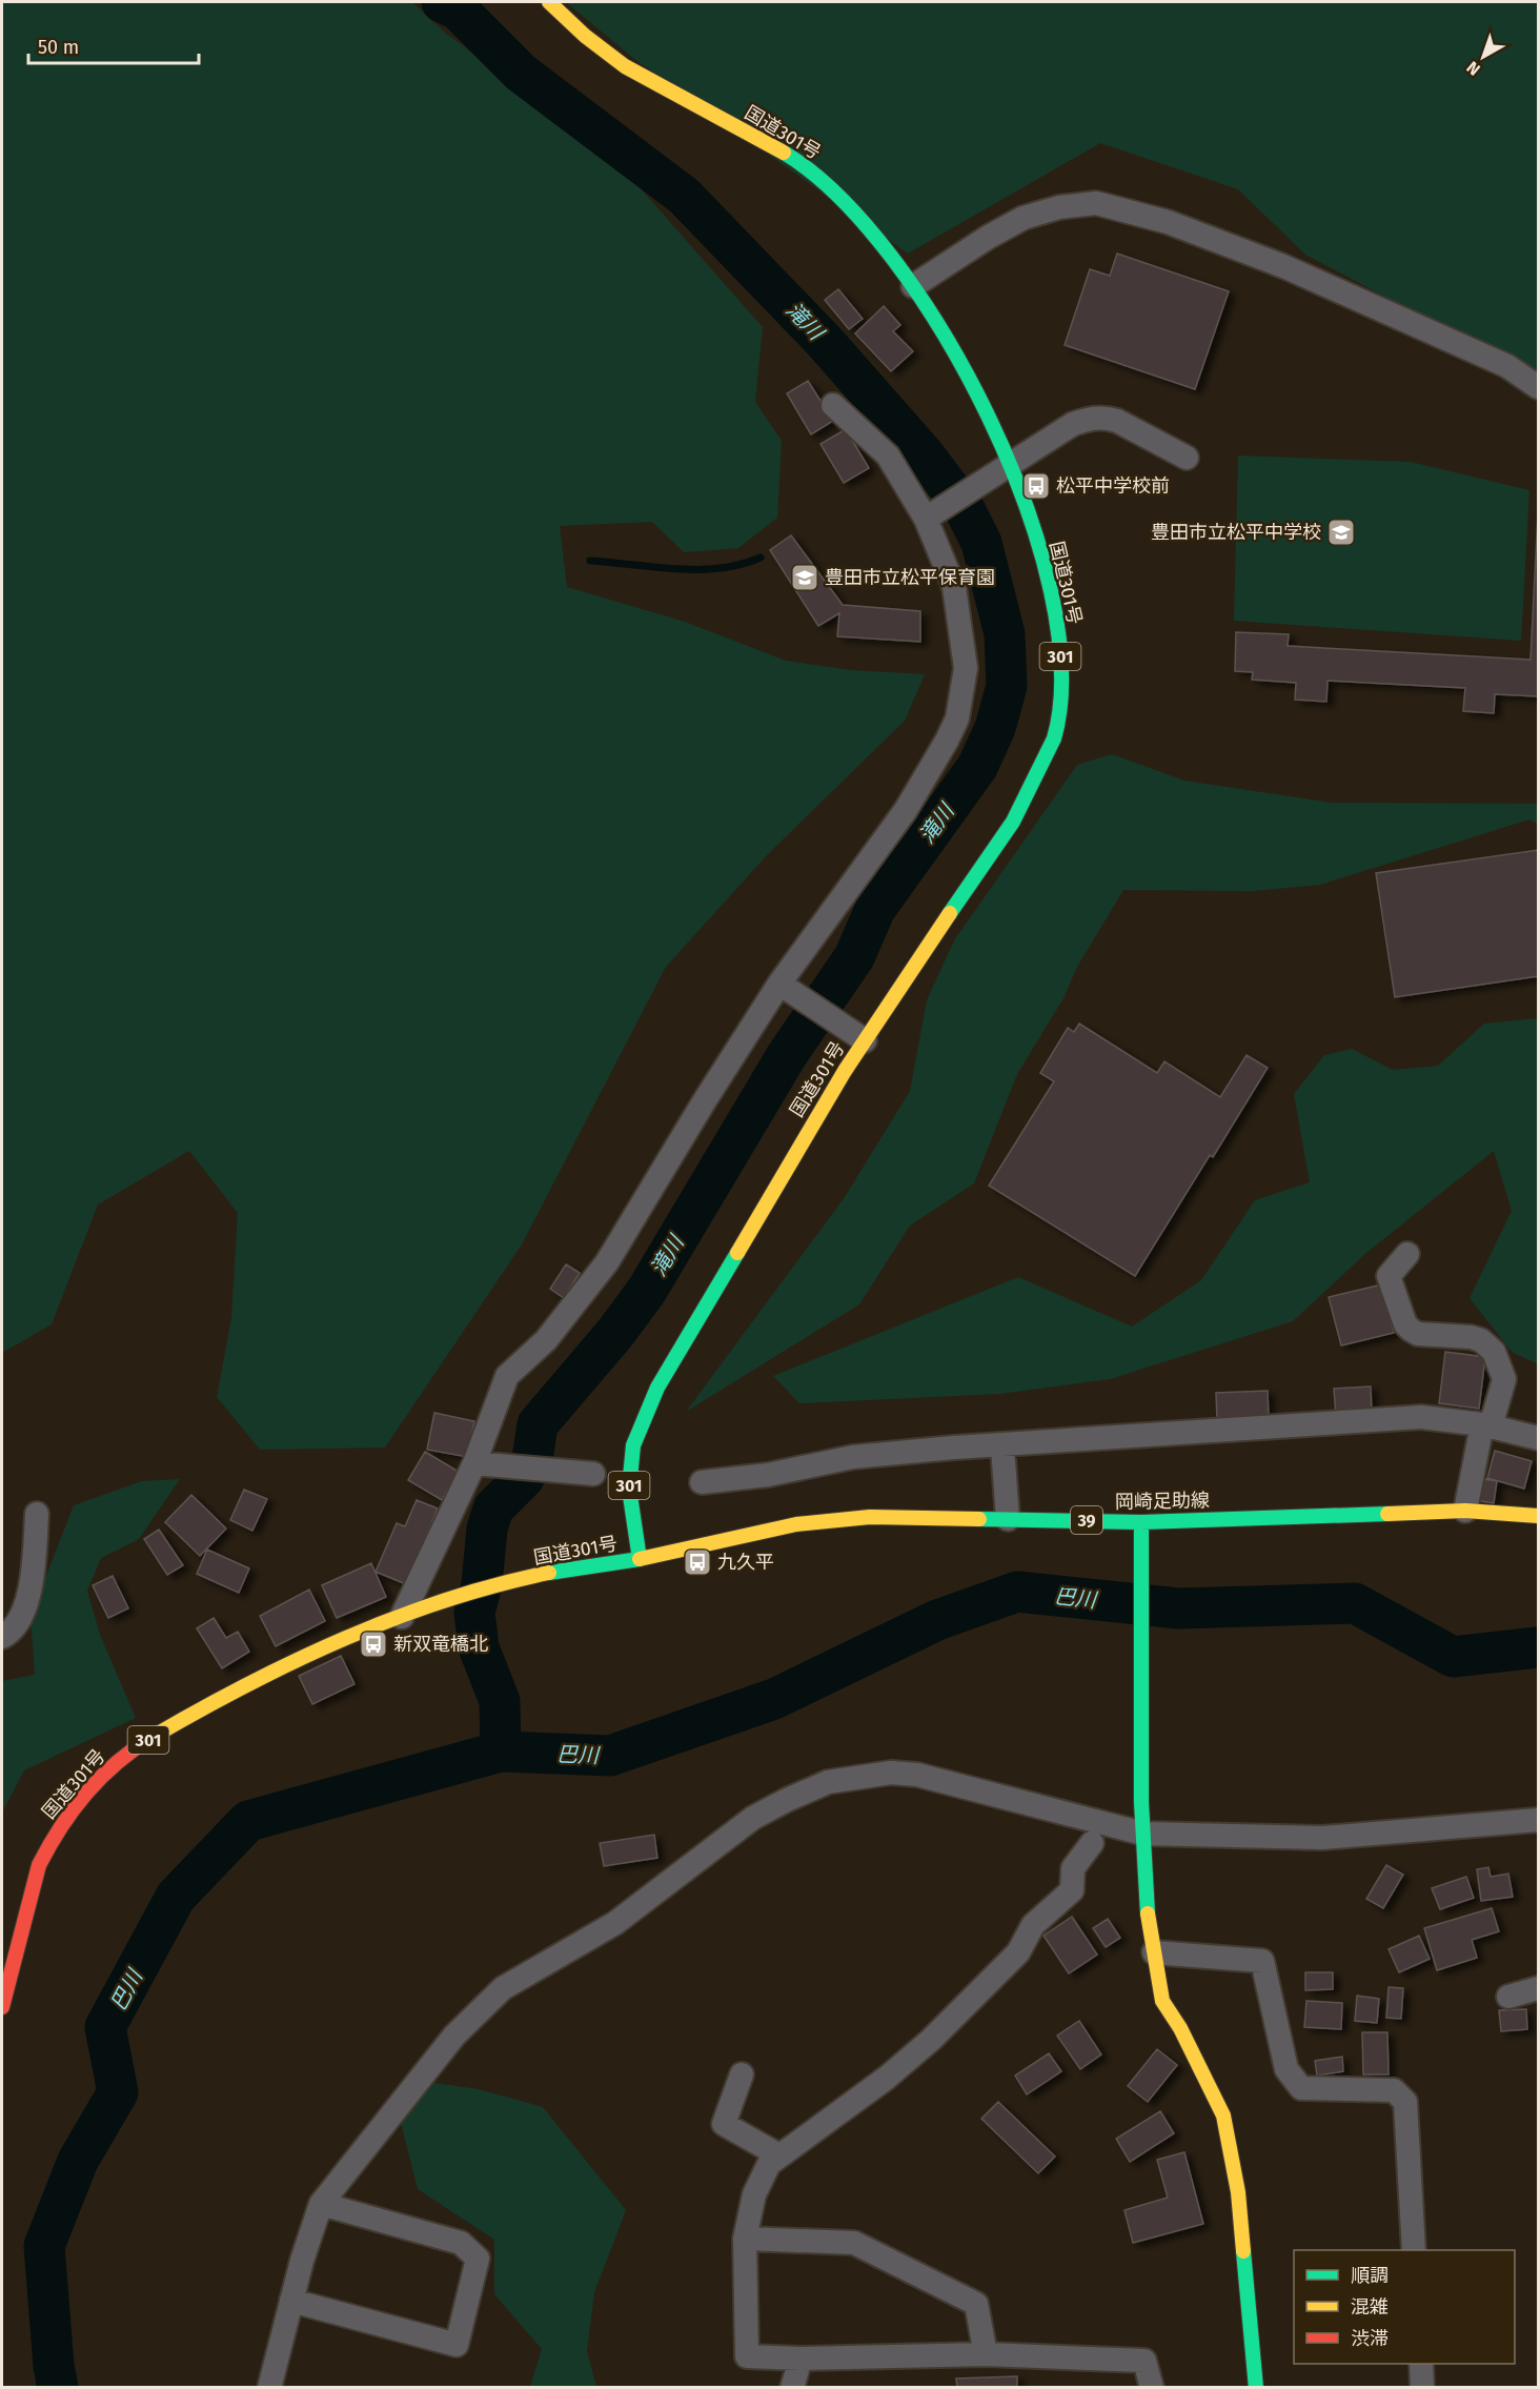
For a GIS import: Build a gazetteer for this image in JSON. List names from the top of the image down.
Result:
{
  "streets": {
    "main road": [
      "国道301号",
      "301",
      "岡崎足助線",
      "39"
    ]
  },
  "crossings": [
    ["国道301号", "岡崎足助線"]
  ],
  "water": ["滝川", "巴川"],
  "places": {
    "bus stop": ["松平中学校前", "九久平", "新双竜橋北"],
    "school or university": ["豊田市立松平中学校", "豊田市立松平保育園"]
  },
  "legend": ["順調", "混雑", "渋滞"],
  "scale_bar": "50 m",
  "north": "bottom left"
}
